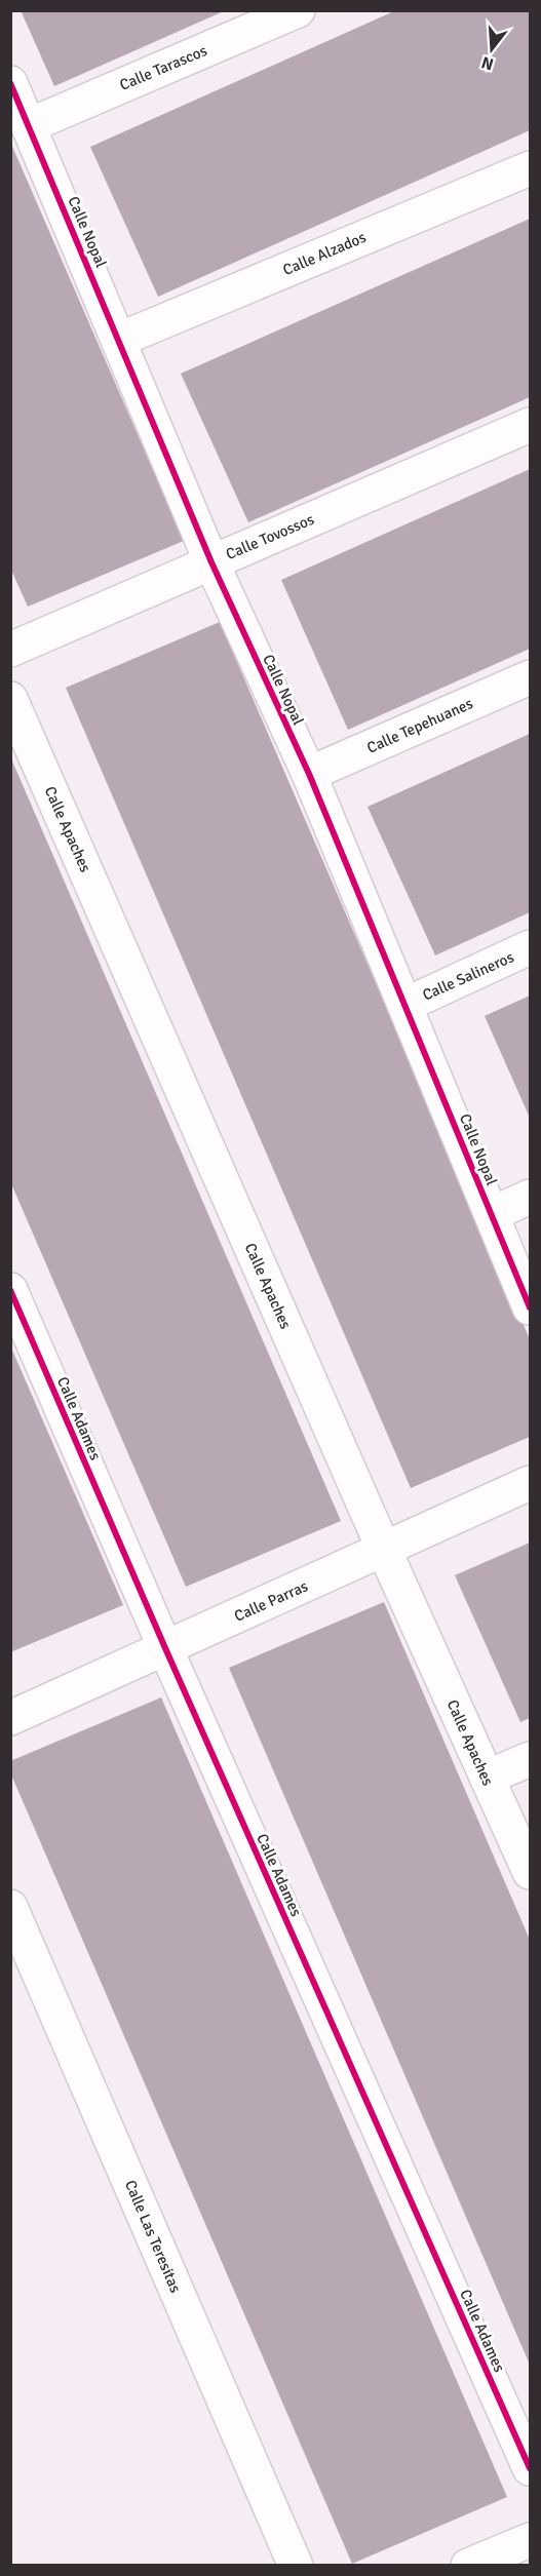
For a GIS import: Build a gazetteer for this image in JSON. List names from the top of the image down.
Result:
{
  "streets": {
    "street": [
      "Calle Tarascos",
      "Calle Nopal",
      "Calle Alzados",
      "Calle Tovossos",
      "Calle Tepehuanes",
      "Calle Apaches",
      "Calle Salineros",
      "Calle Adames",
      "Calle Parras",
      "Calle Las Teresitas"
    ]
  },
  "crossings": [
    ["Calle Tarascos", "Calle Nopal"],
    ["Calle Nopal", "Calle Alzados"],
    ["Calle Nopal", "Calle Tovossos"],
    ["Calle Nopal", "Calle Tepehuanes"],
    ["Calle Nopal", "Calle Salineros"],
    ["Calle Apaches", "Calle Parras"],
    ["Calle Adames", "Calle Parras"]
  ],
  "north": "bottom"
}
